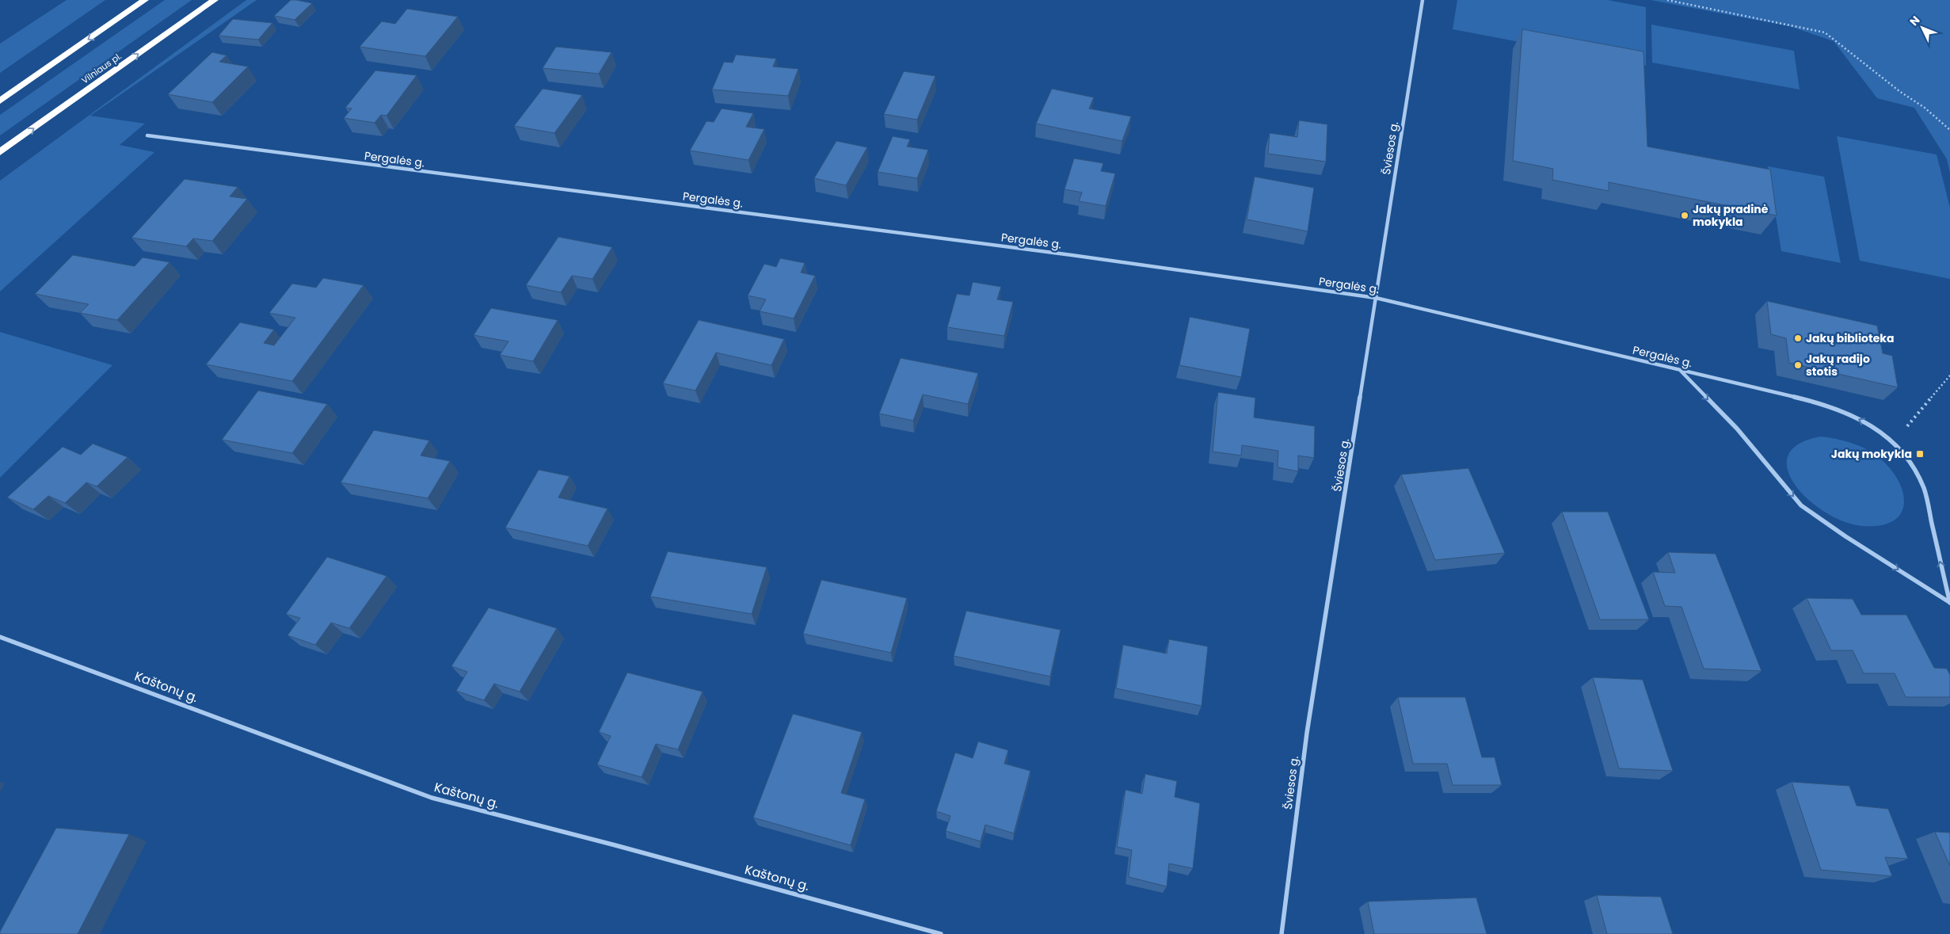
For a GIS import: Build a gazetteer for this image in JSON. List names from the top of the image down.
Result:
{
  "streets": {
    "highway": ["Vilniaus pl."],
    "street": ["Šviesos g.", "Pergalės g.", "Kaštonų g."]
  },
  "crossings": [
    ["Šviesos g.", "Pergalės g."]
  ],
  "places": {
    "other": ["Jakų pradinė mokykla", "Jakų biblioteka", "Jakų radijo stotis"],
    "transit": ["Jakų mokykla"]
  },
  "north": "top left"
}
